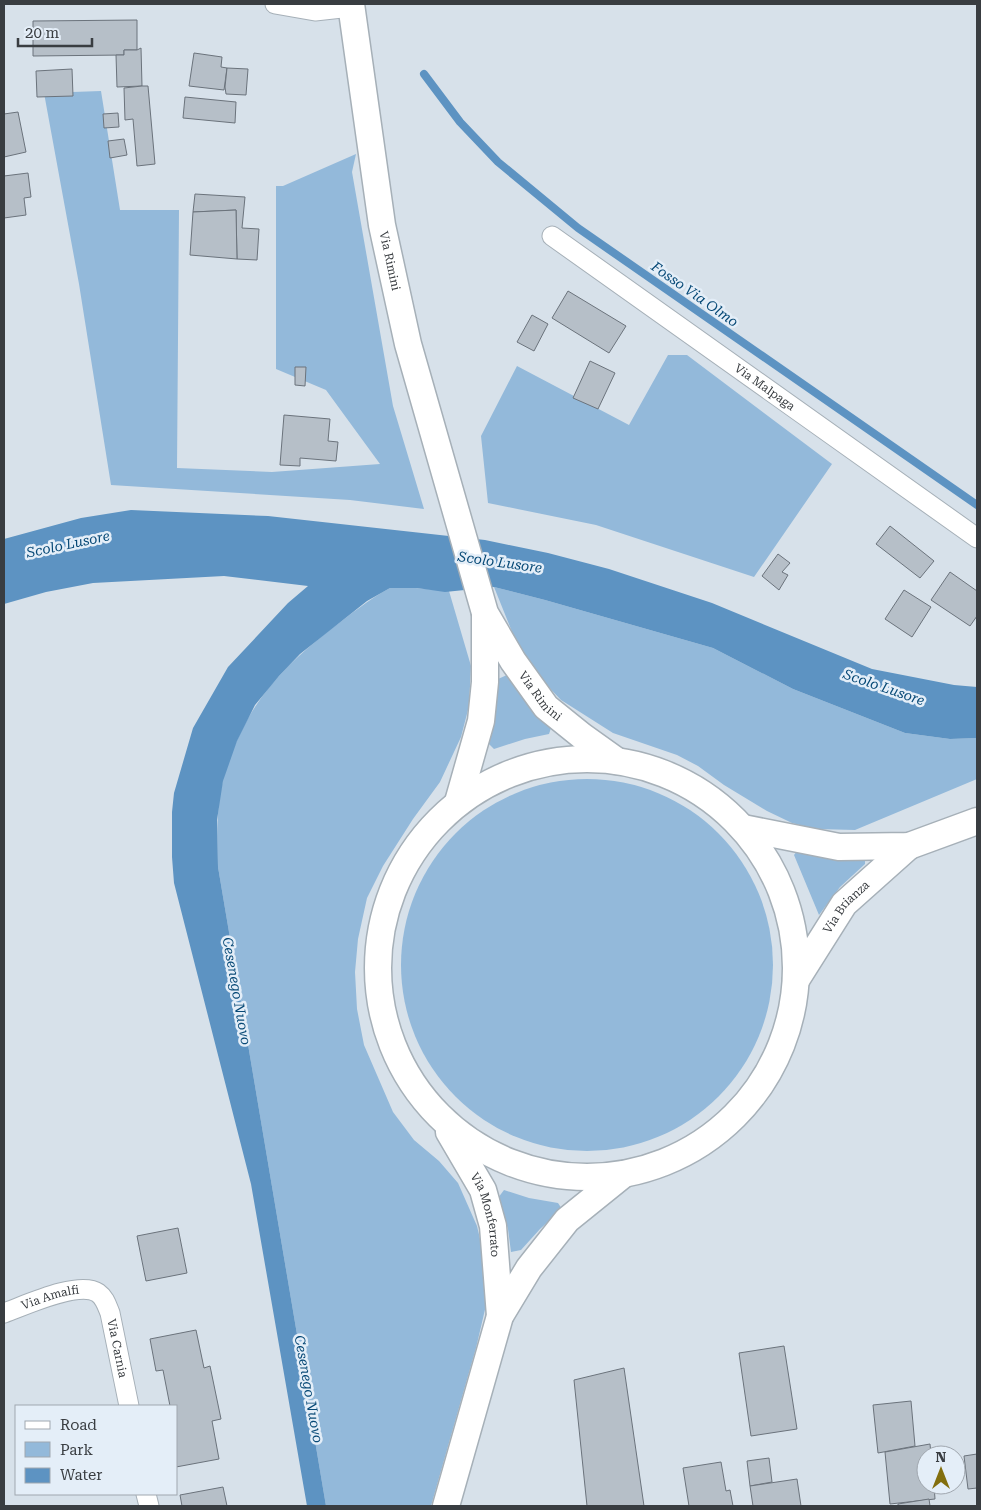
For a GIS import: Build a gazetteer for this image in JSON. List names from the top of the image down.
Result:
{
  "streets": {
    "main road": ["Via Rimini", "Via Brianza", "Via Monferrato"],
    "street": ["Via Malpaga", "Via Amalfi", "Via Carnia"]
  },
  "crossings": [
    ["Via Amalfi", "Via Carnia"]
  ],
  "water": ["Fosso Via Olmo", "Scolo Lusore", "Cesenego Nuovo"],
  "legend": ["Road", "Park", "Water"],
  "scale_bar": "20 m",
  "north": "top"
}
